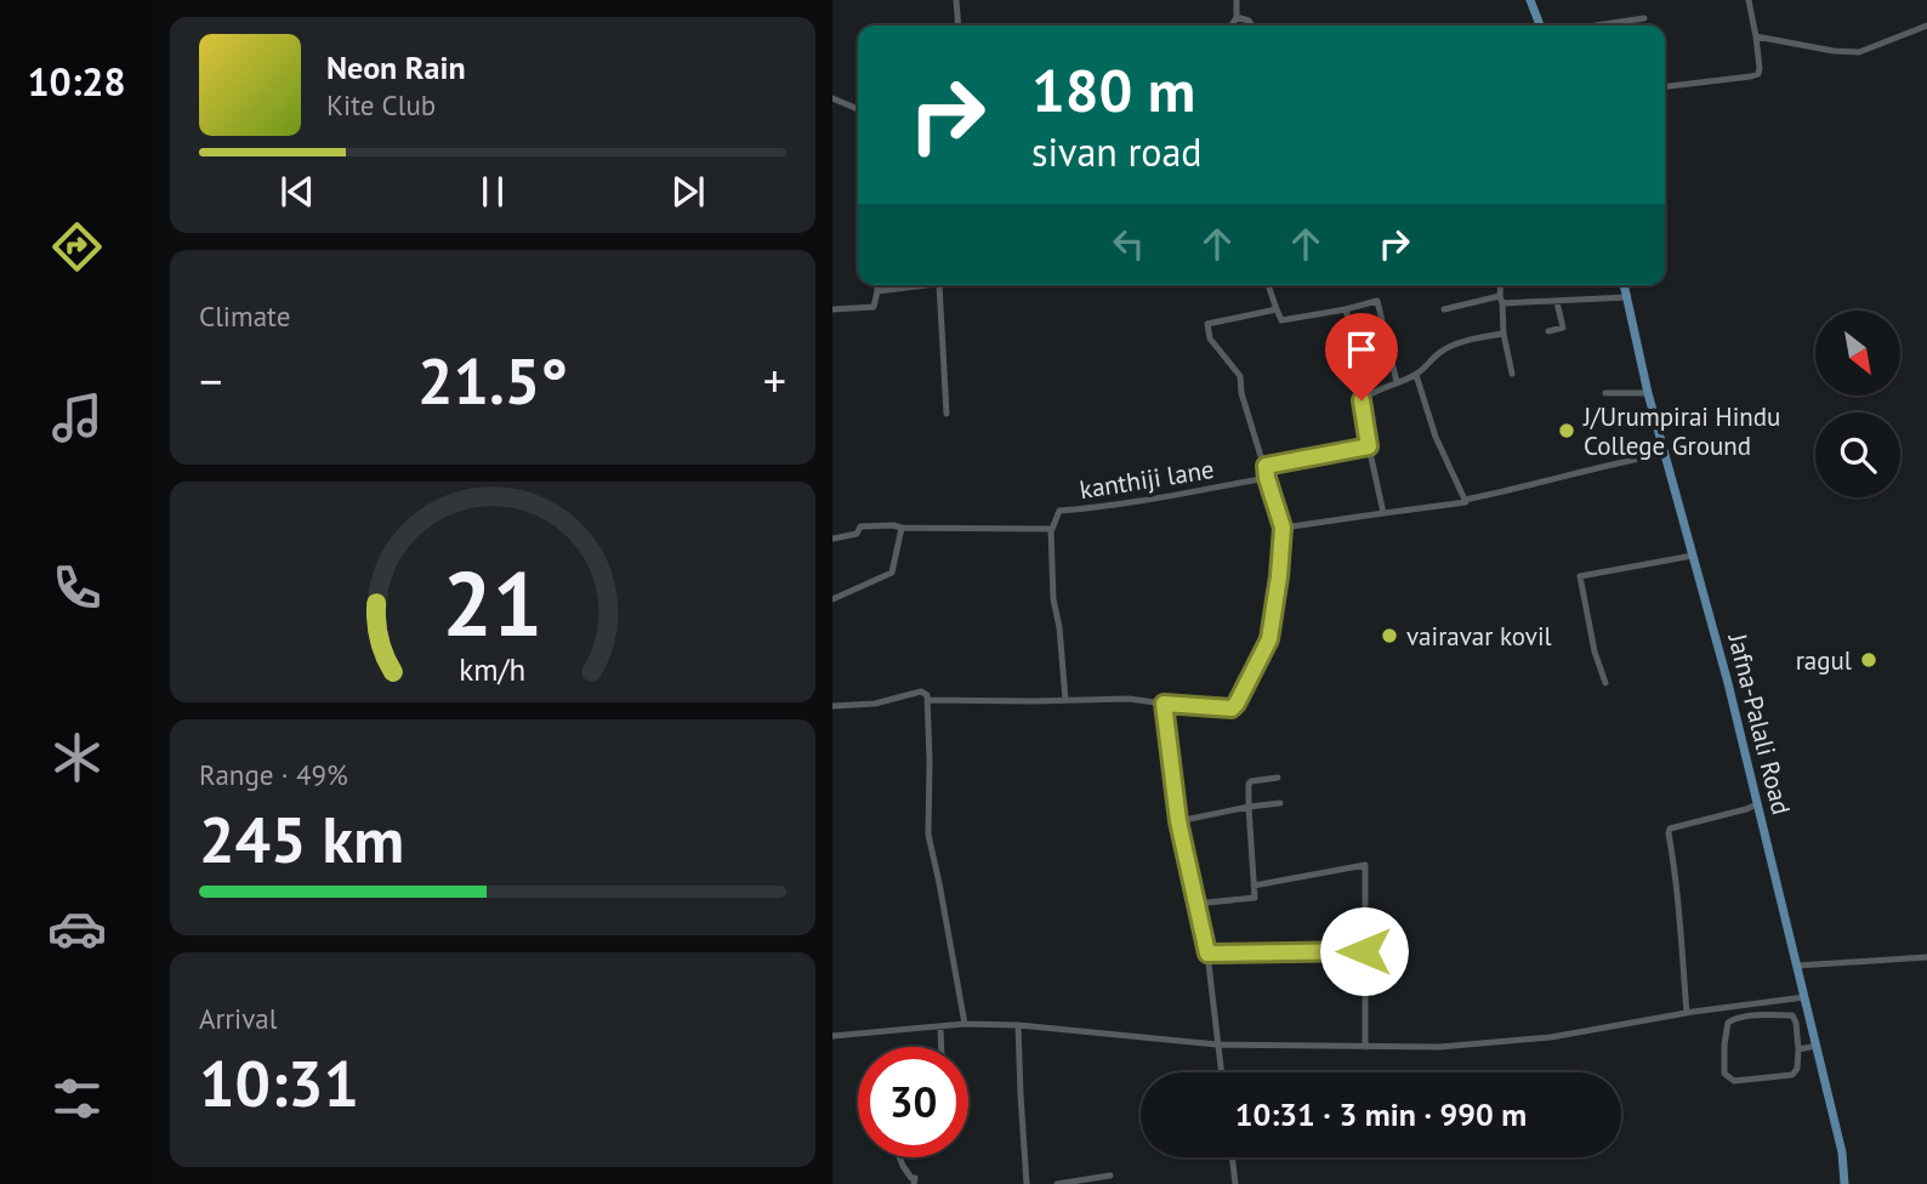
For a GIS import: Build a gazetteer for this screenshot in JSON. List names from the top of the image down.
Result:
{
  "streets": {
    "main road": ["Jafna-Palali Road"],
    "street": ["kanthiji lane"]
  },
  "places": ["J/Urumpirai Hindu College Ground", "vairavar kovil", "ragul"],
  "north": "bottom right",
  "page": {
    "tabs": "10:28",
    "turn": ["180 m", "sivan road"],
    "song": ["Neon Rain", "Kite Club"],
    "tile": [
      "Climate",
      ["Range · 49%", "245 km"],
      ["Arrival", "10:31"]
    ],
    "heat": ["−", "21.5°", "+"],
    "limit": "30",
    "trip": "10:31 · 3 min · 990 m",
    "gauge": ["21", "km/h"]
  }
}
